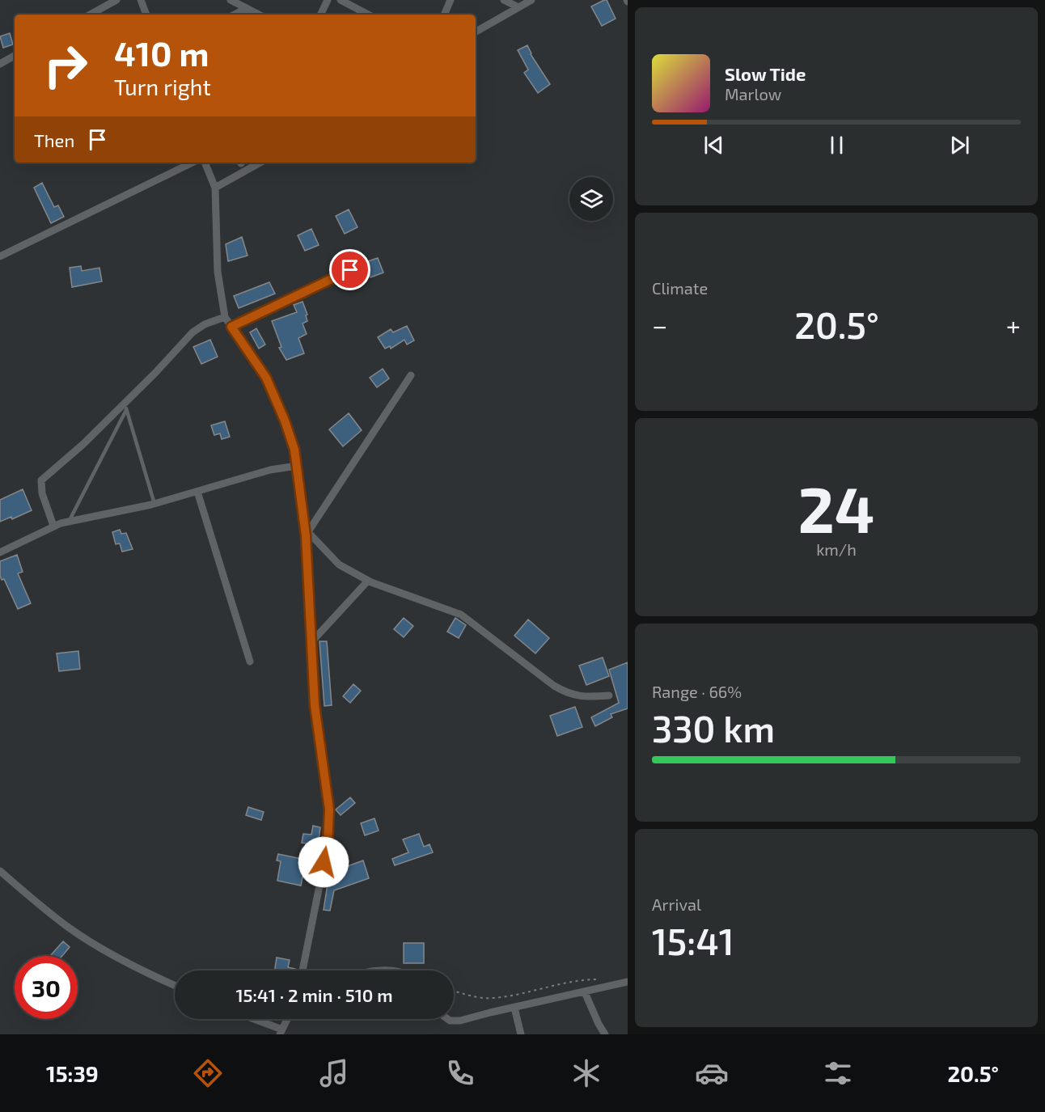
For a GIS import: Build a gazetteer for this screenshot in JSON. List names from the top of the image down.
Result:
{
  "page": {
    "turn": ["410 m", "Turn right"],
    "song": ["Slow Tide", "Marlow"],
    "then": "Then",
    "tile": [
      "Climate",
      ["24", "km/h"],
      ["Range · 66%", "330 km"],
      ["Arrival", "15:41"]
    ],
    "heat": ["−", "20.5°", "+"],
    "limit": "30",
    "trip": "15:41 · 2 min · 510 m",
    "tabs": ["15:39", "20.5°"]
  }
}
